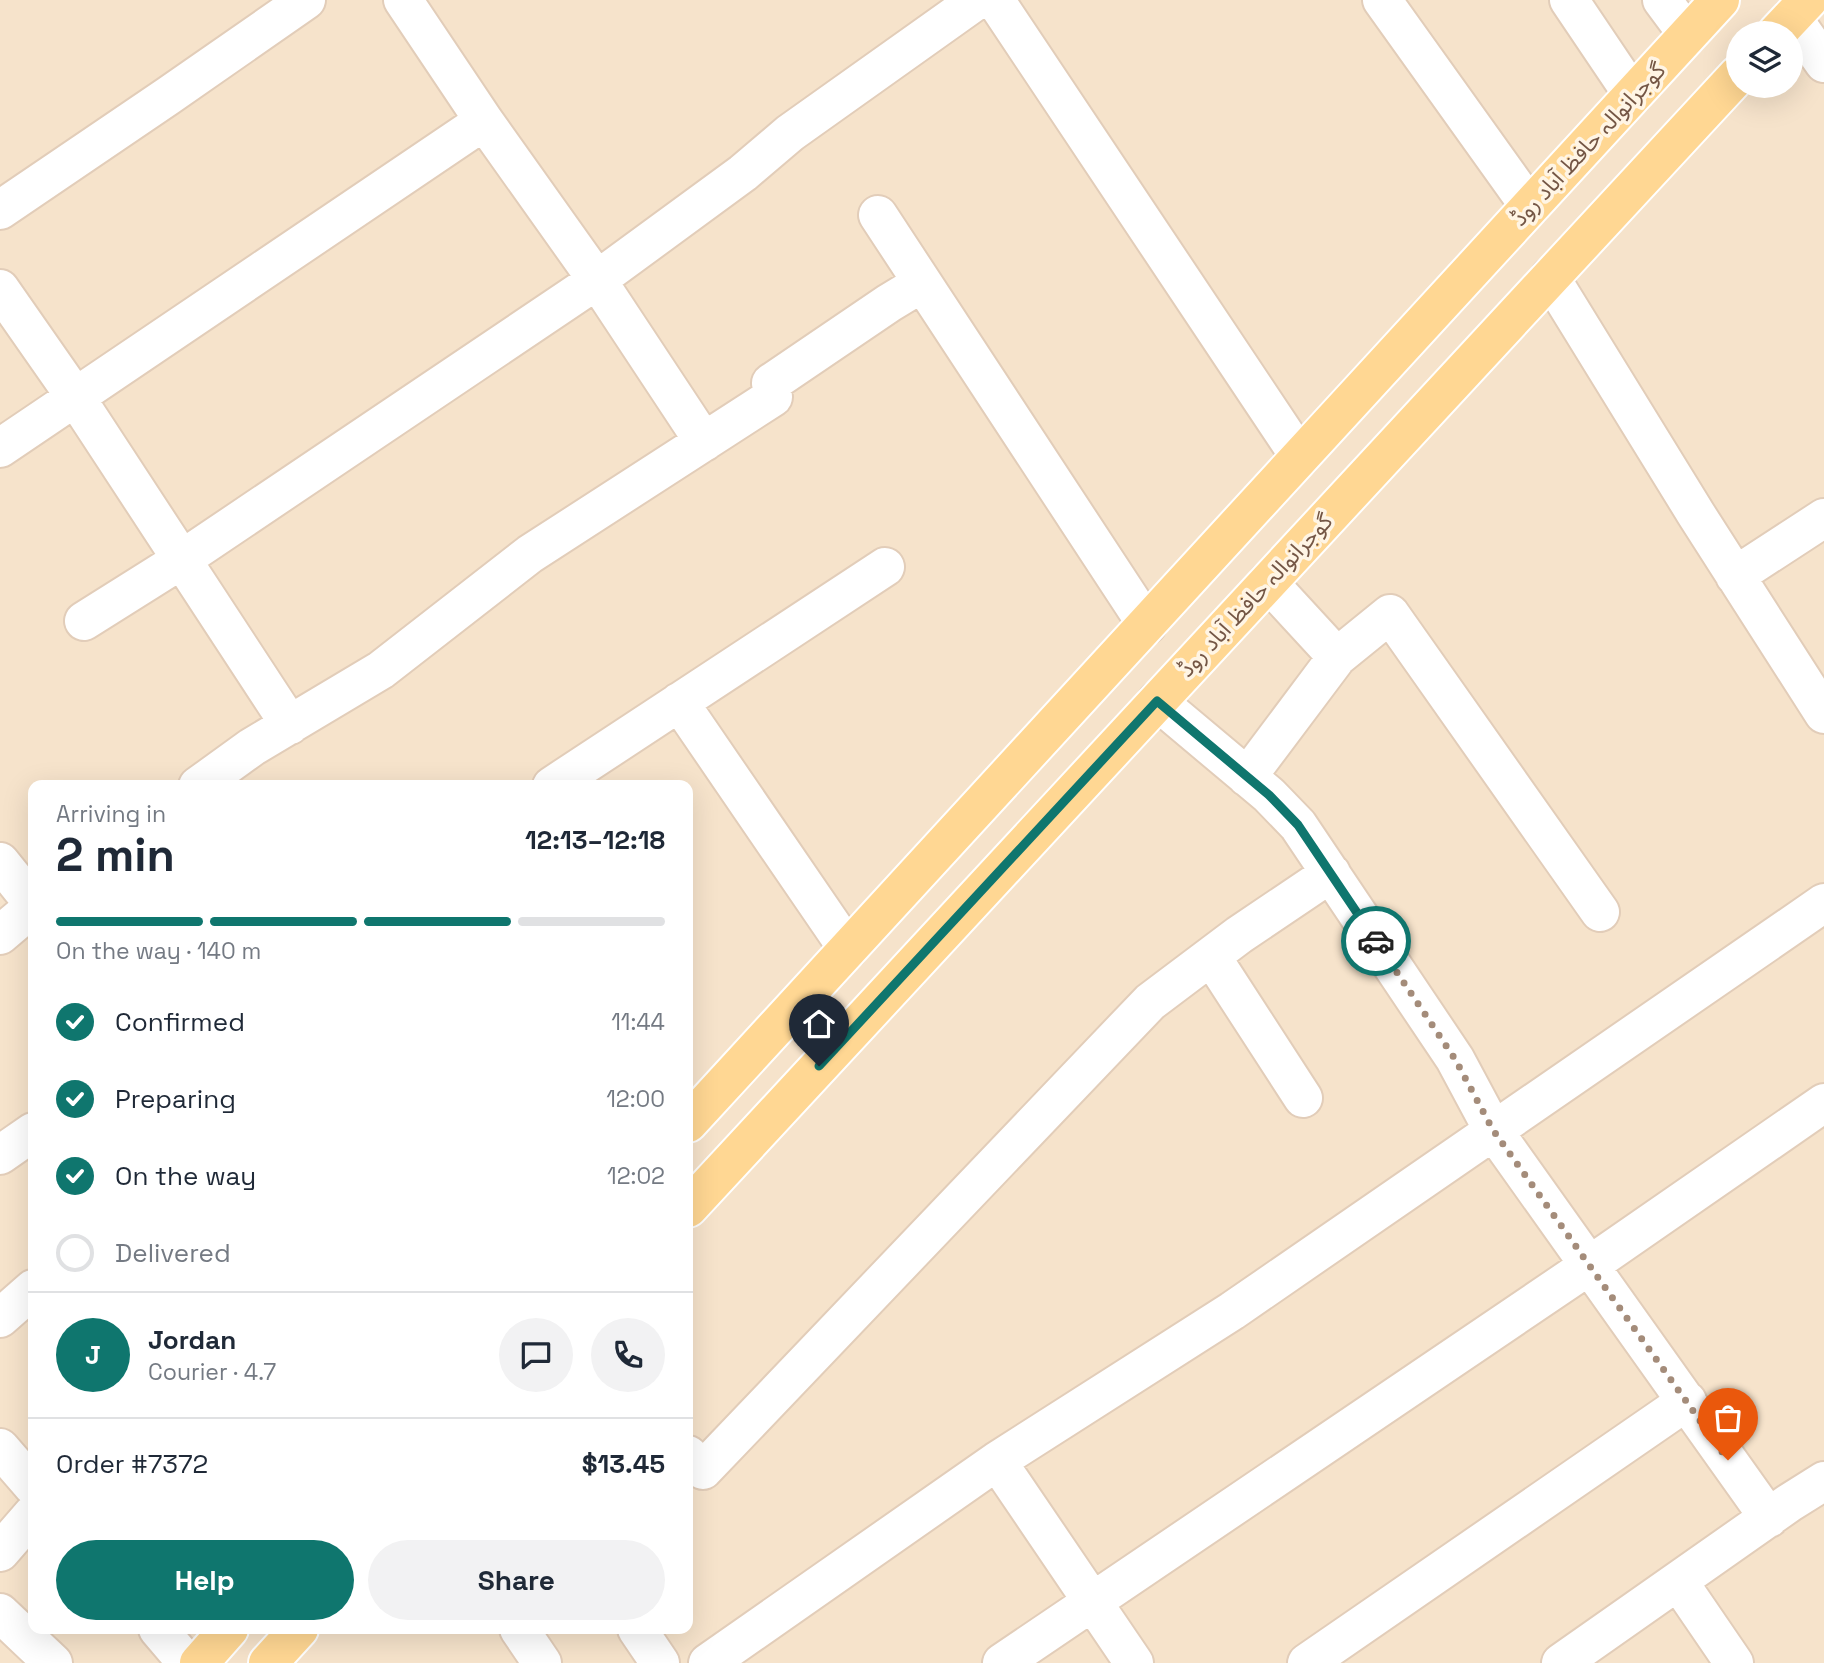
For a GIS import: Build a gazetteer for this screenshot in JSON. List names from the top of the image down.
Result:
{
  "streets": {
    "main road": ["گوجرانوالہ حافظ آباد روڈ"]
  },
  "page": {
    "heading": ["2 min", "Arriving in", "12:13–12:18"],
    "panel": [
      "Jordan",
      "Courier · 4.7",
      "Order #7372",
      "$13.45"
    ],
    "bar": "On the way · 140 m",
    "list": [
      ["Confirmed", "11:44"],
      ["Preparing", "12:00"],
      ["On the way", "12:02"],
      "Delivered"
    ],
    "round": "J",
    "buttons": ["Help", "Share"]
  }
}
